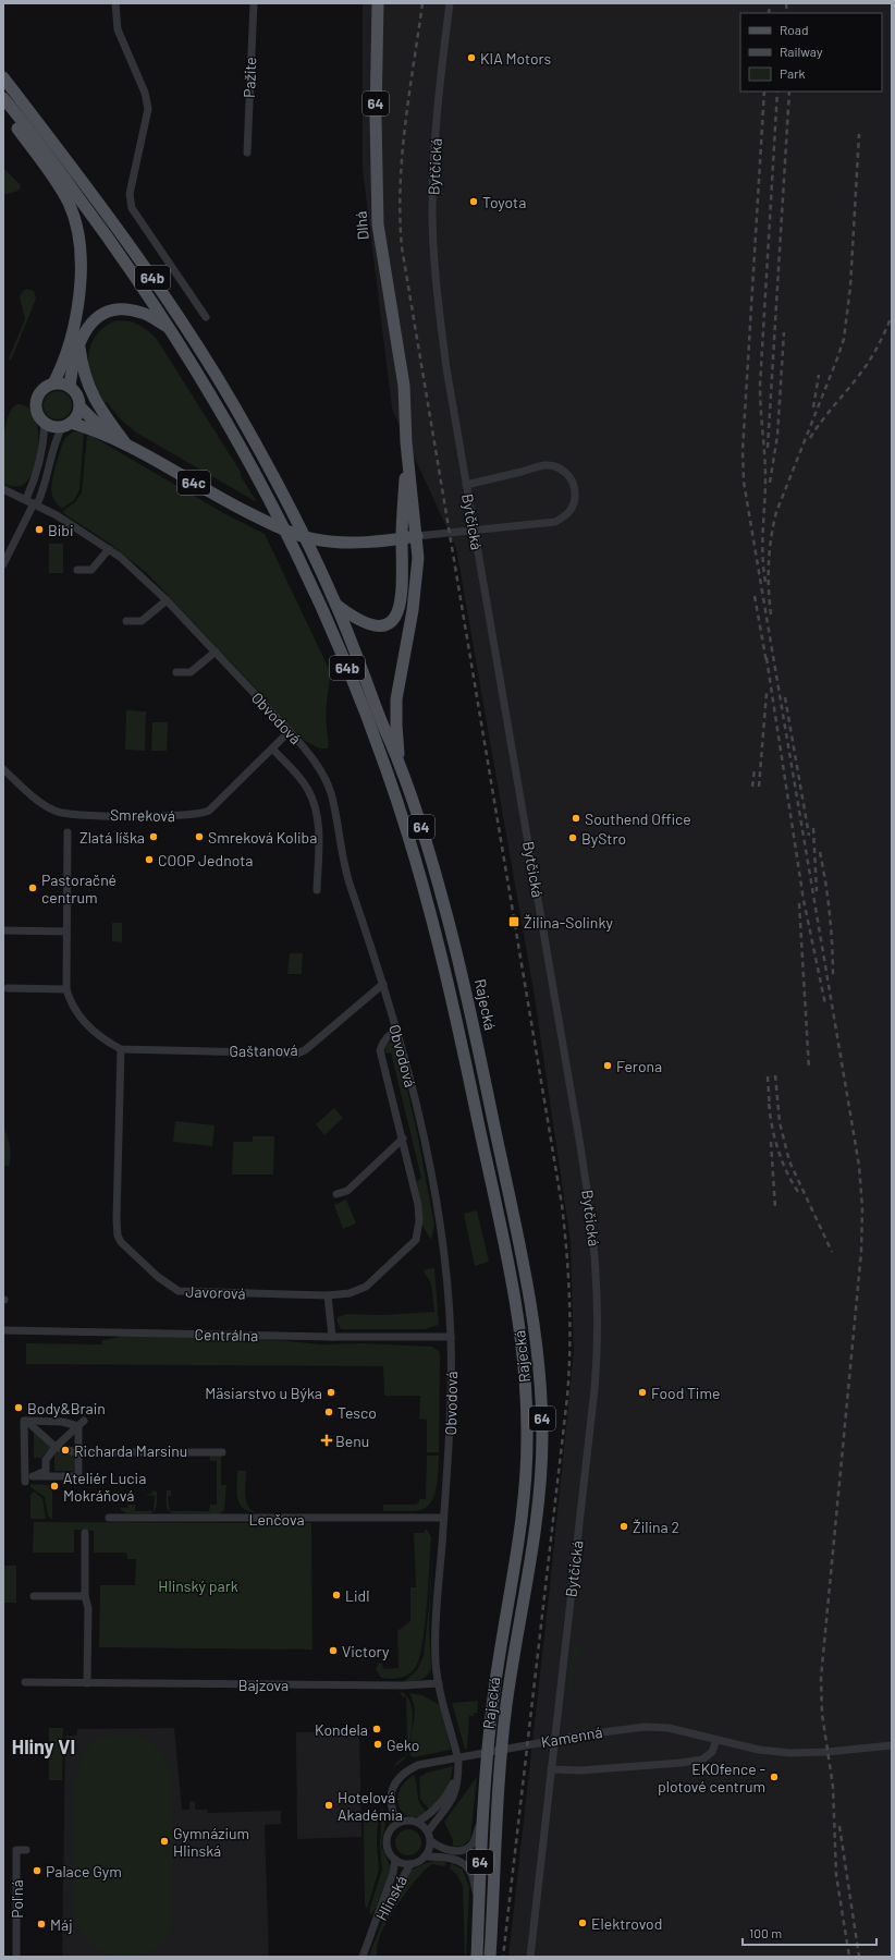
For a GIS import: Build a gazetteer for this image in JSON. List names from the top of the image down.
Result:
{
  "streets": {
    "main road": [
      "64",
      "Dlhá",
      "64b",
      "64c",
      "Rajecká"
    ],
    "street": [
      "Pažite",
      "Bytčická",
      "Obvodová",
      "Smreková",
      "Gaštanová",
      "Javorová",
      "Centrálna",
      "Lenčova",
      "Bajzova",
      "Kamenná",
      "Hlinská",
      "Poľná"
    ]
  },
  "crossings": [
    ["64", "Bytčická"],
    ["64", "Dlhá"],
    ["64", "64c"],
    ["Bytčická", "64c"],
    ["Bytčická", "Kamenná"],
    ["64b", "Rajecká"],
    ["Obvodová", "Smreková"],
    ["Obvodová", "Gaštanová"],
    ["Obvodová", "Javorová"],
    ["Obvodová", "Centrálna"],
    ["Obvodová", "Lenčova"],
    ["Obvodová", "Bajzova"],
    ["Obvodová", "Kamenná"],
    ["Obvodová", "Hlinská"],
    ["Gaštanová", "Javorová"],
    ["Kamenná", "Hlinská"]
  ],
  "districts": ["Hliny VI"],
  "parks": ["Hlinský park"],
  "places": {
    "other": [
      "KIA Motors",
      "Toyota",
      "Bibi",
      "Southend Office",
      "Zlatá líška",
      "Smreková Koliba",
      "ByStro",
      "COOP Jednota",
      "Pastoračné centrum",
      "Ferona",
      "Mäsiarstvo u Býka",
      "Food Time",
      "Body&Brain",
      "Tesco",
      "Richarda Marsinu",
      "Ateliér Lucia Mokráňová",
      "Žilina 2",
      "Lidl",
      "Victory",
      "Kondela",
      "Geko",
      "EKOfence - plotové centrum",
      "Hotelová Akadémia",
      "Gymnázium Hlinská",
      "Palace Gym",
      "Elektrovod",
      "Máj"
    ],
    "transit": ["Žilina-Solinky"],
    "health": ["Benu"]
  },
  "legend": ["Road", "Railway", "Park"],
  "scale_bar": "100 m"
}
